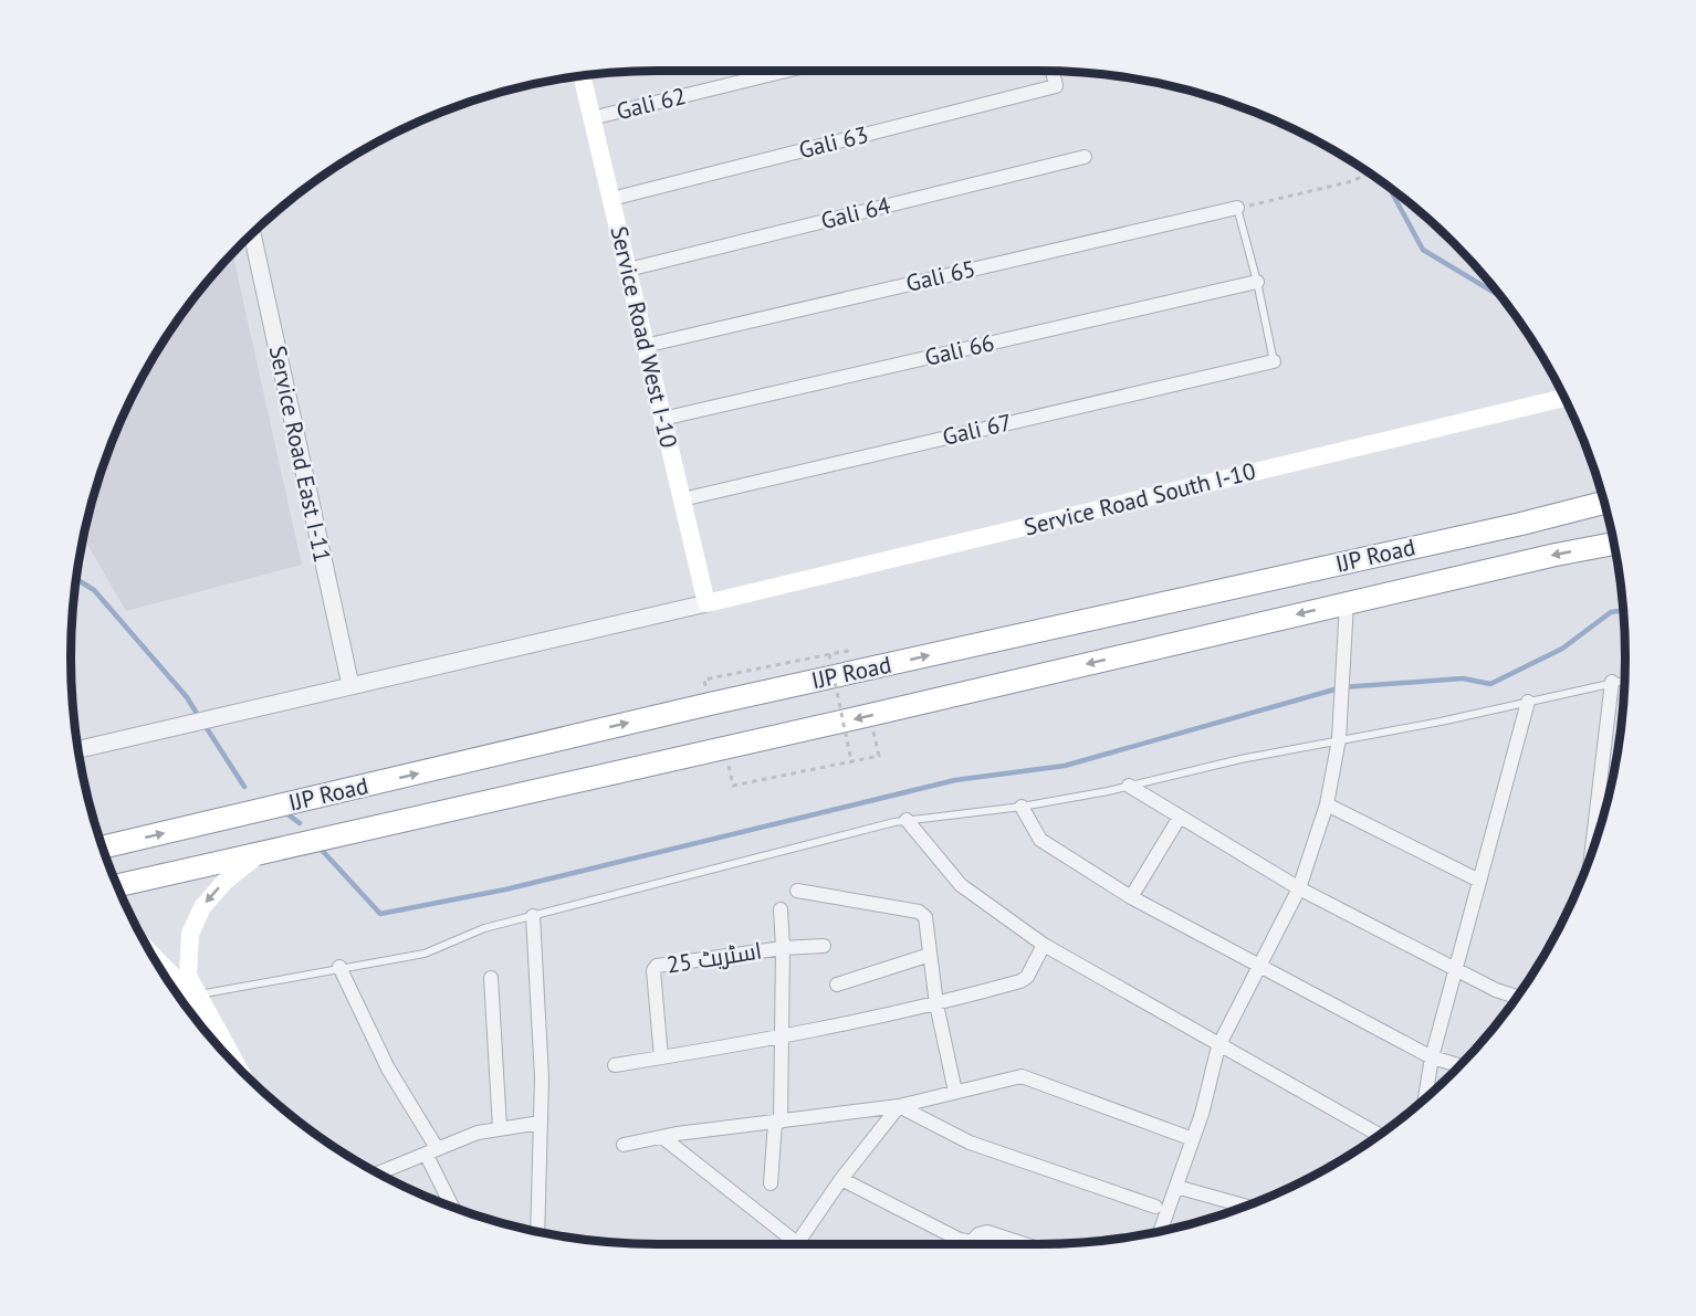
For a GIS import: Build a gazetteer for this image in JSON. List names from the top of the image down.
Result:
{
  "streets": {
    "highway": ["IJP Road"],
    "main road": ["Service Road West I-10", "Service Road South I-10"],
    "street": [
      "Gali 62",
      "Gali 63",
      "Gali 64",
      "Gali 65",
      "Gali 66",
      "Gali 67",
      "Service Road East I-11",
      "اسٹریٹ 25"
    ]
  },
  "crossings": [
    ["Gali 62", "Service Road West I-10"],
    ["Gali 63", "Service Road West I-10"],
    ["Gali 64", "Service Road West I-10"],
    ["Gali 65", "Service Road West I-10"],
    ["Service Road West I-10", "Gali 66"],
    ["Service Road West I-10", "Gali 67"],
    ["Service Road West I-10", "Service Road South I-10"]
  ]
}
